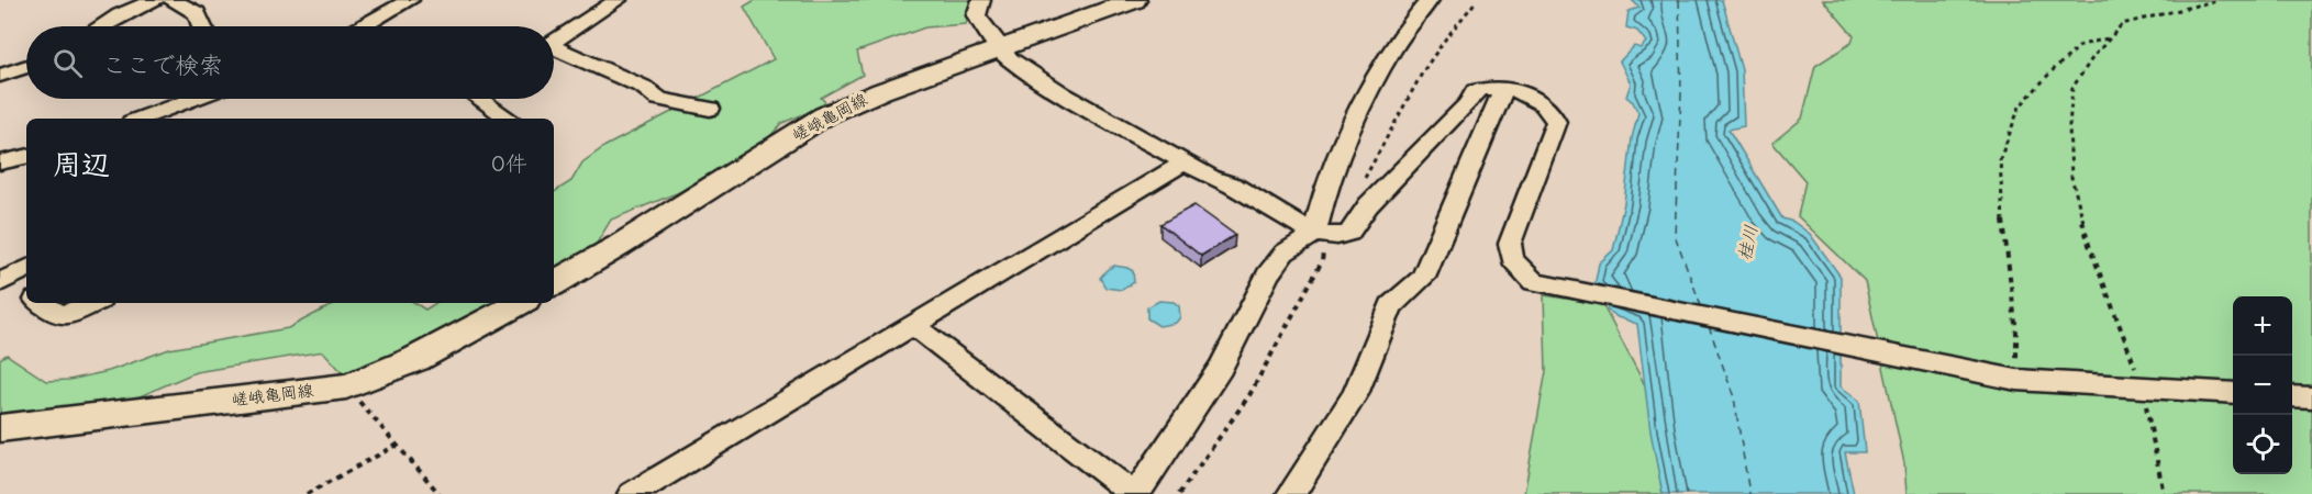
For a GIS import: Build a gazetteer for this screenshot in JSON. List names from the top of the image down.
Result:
{
  "streets": {
    "main road": ["嵯峨亀岡線"]
  },
  "water": ["桂川"],
  "page": {
    "search": "ここで検索",
    "heading": ["周辺", "0件"],
    "map_buttons": ["+", "−"]
  }
}
